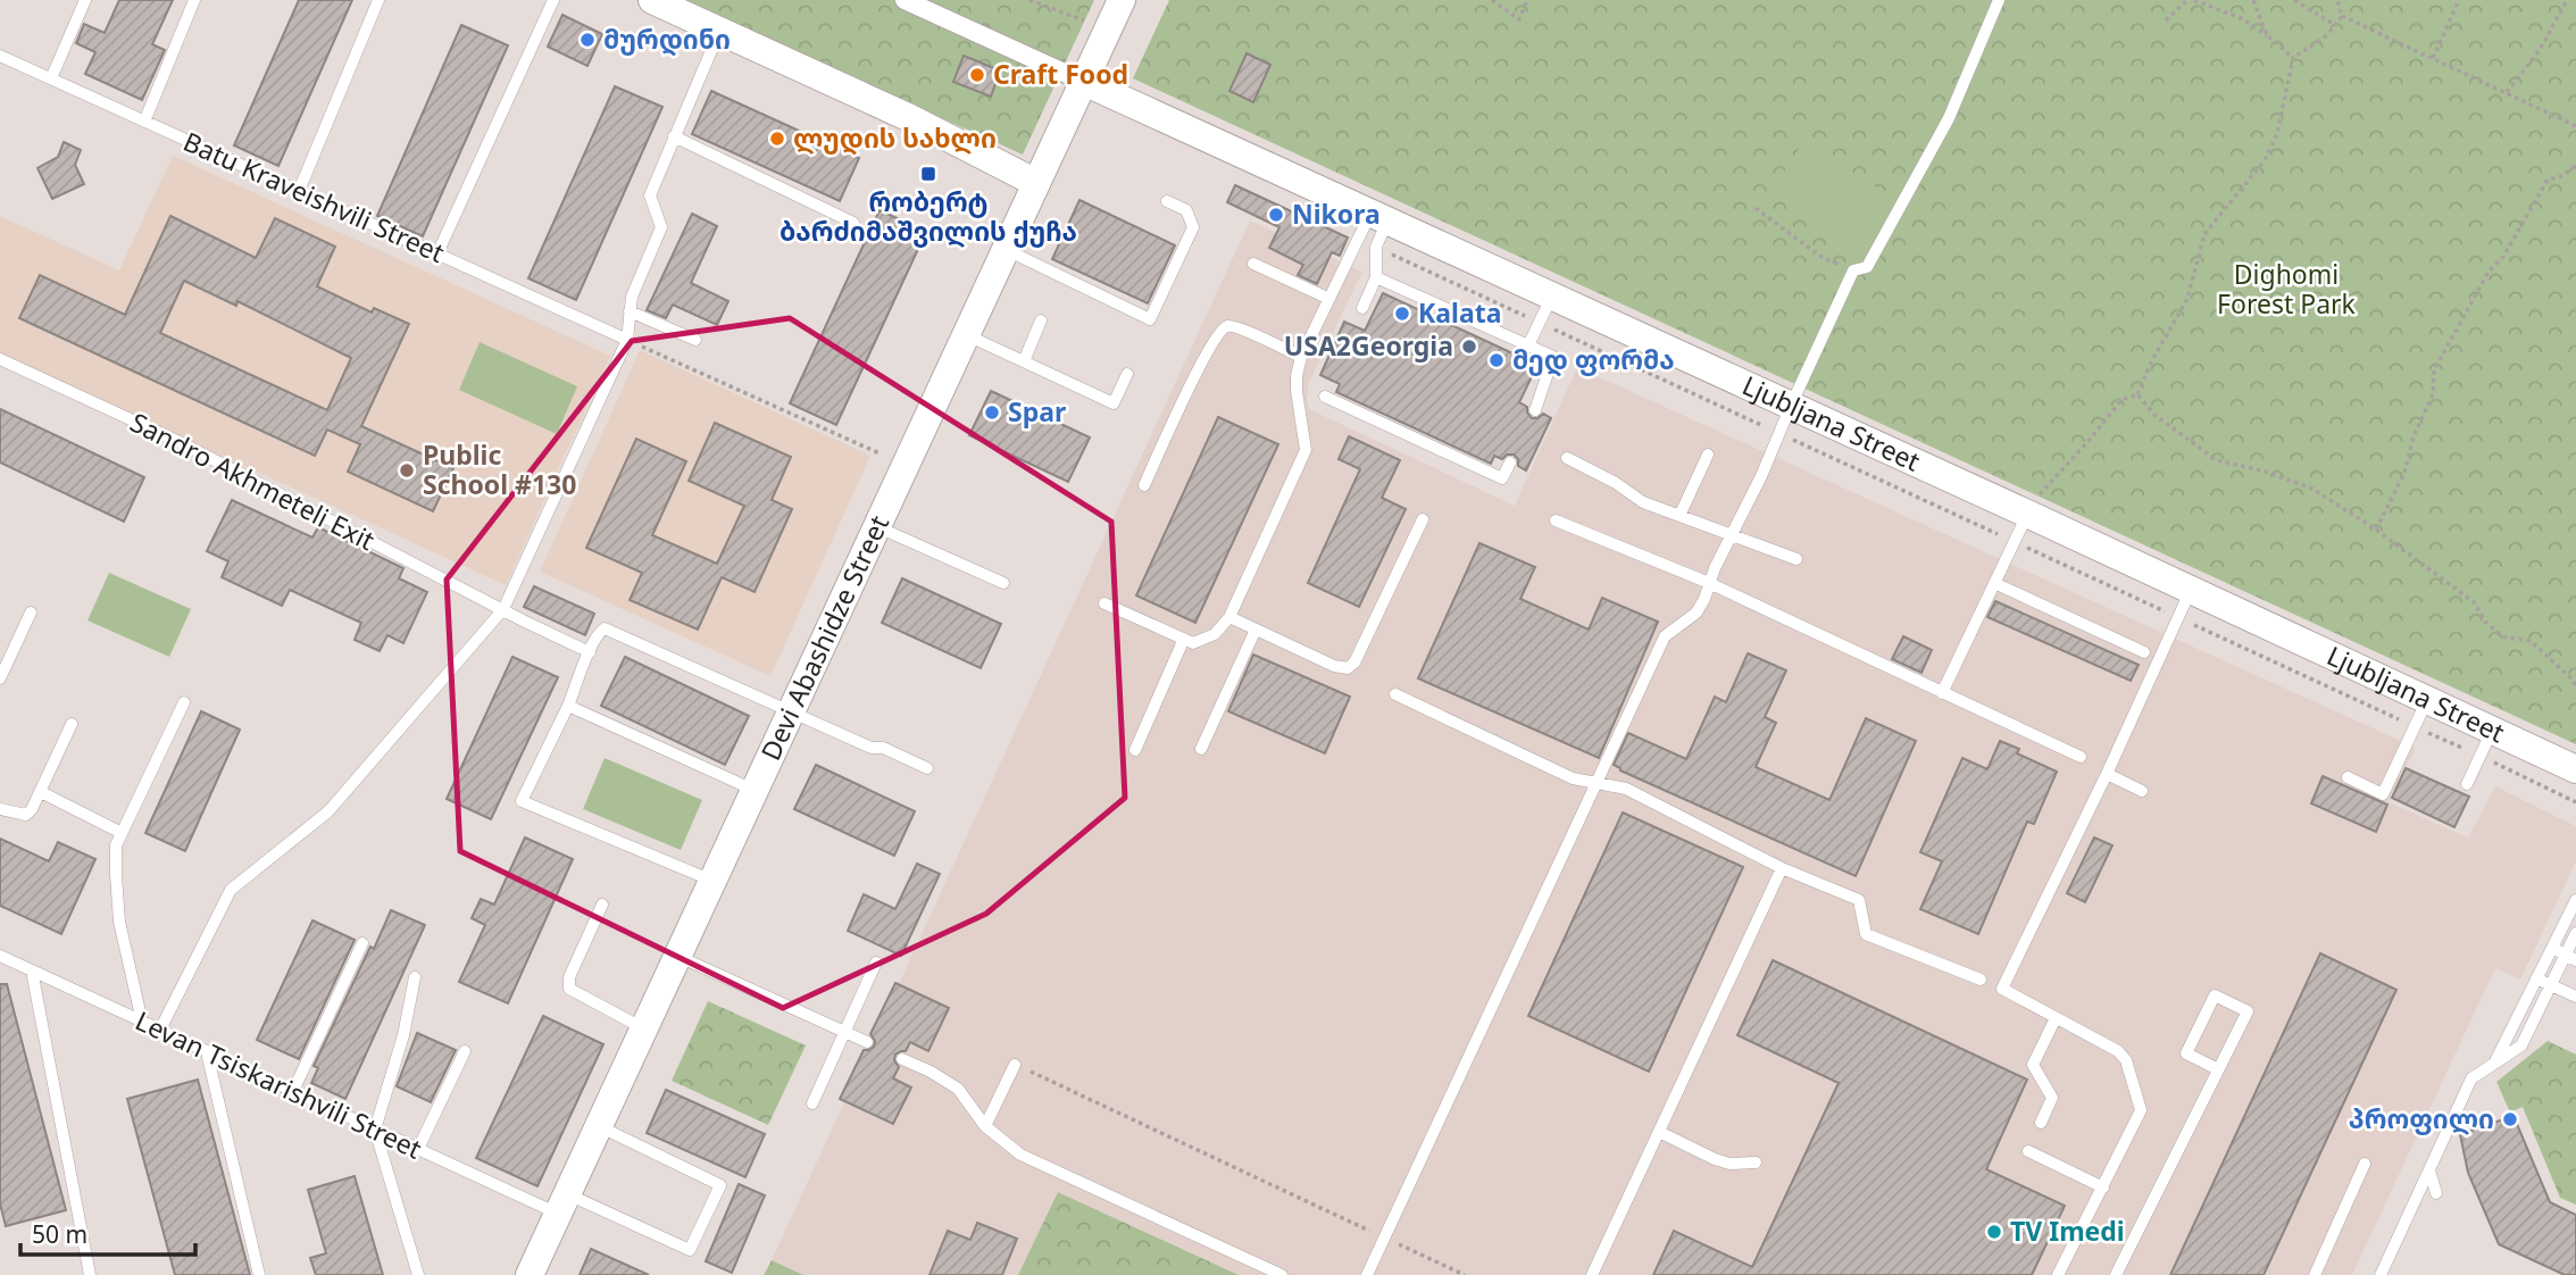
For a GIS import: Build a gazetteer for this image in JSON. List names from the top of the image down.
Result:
{
  "streets": {
    "street": ["Ljubljana Street", "Devi Abashidze Street"],
    "lane": ["Batu Kraveishvili Street", "Sandro Akhmeteli Exit", "Levan Tsiskarishvili Street"]
  },
  "crossings": [
    ["Ljubljana Street", "Devi Abashidze Street"],
    ["Devi Abashidze Street", "Levan Tsiskarishvili Street"]
  ],
  "parks": ["Dighomi Forest Park"],
  "places": {
    "other": [
      "მურდინი",
      "Craft Food",
      "ლუდის სახლი",
      "Nikora",
      "Kalata",
      "USA2Georgia",
      "მედ ფორმა",
      "Spar",
      "Public School #130",
      "პროფილი",
      "TV Imedi"
    ],
    "transit": ["რობერტ ბარძიმაშვილის ქუჩა"]
  },
  "scale_bar": "50 m"
}
